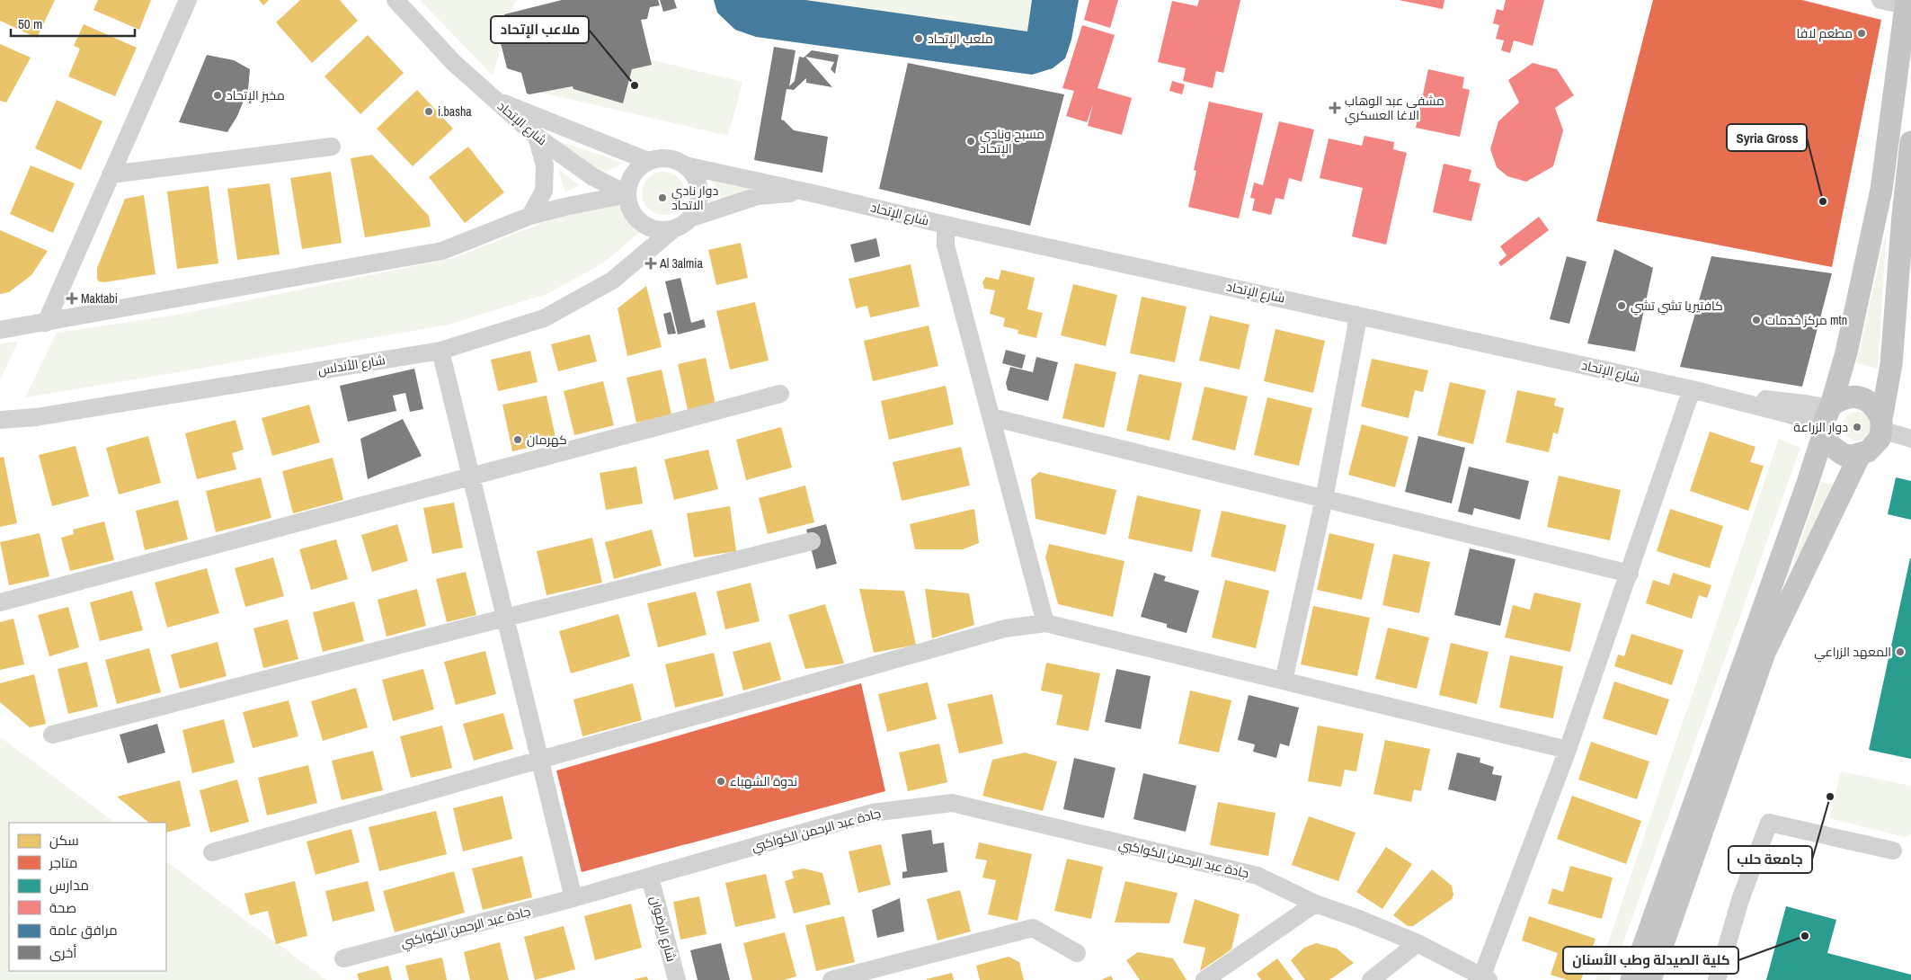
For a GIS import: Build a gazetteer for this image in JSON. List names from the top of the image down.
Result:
{
  "streets": {
    "street": [
      "شارع الإتحاد",
      "شارع الأندلس",
      "جادة عبد الرحمن الكواكبي",
      "شارع الرضوان"
    ]
  },
  "crossings": [
    ["شارع الإتحاد", "شارع الأندلس"],
    ["جادة عبد الرحمن الكواكبي", "شارع الرضوان"]
  ],
  "places": {
    "other": [
      "مطعم لافا",
      "ملعب الإتحاد",
      "ملاعب الإتحاد",
      "مخبز الإتحاد",
      "i.basha",
      "مسبح ونادي الإتحاد",
      "دوار نادي الاتحاد",
      "Syria Gross",
      "كافتيريا تشي تشي",
      "مركز خدمات mtn",
      "دوار الزراعة",
      "كهرمان",
      "المعهد الزراعي",
      "ندوة الشهباء",
      "جامعة حلب",
      "كلية الصيدلة وطب الأسنان"
    ],
    "health": ["مشفى عبد الوهاب الاغا العسكري", "Al 3almia", "Maktabi"]
  },
  "legend": [
    "سكن",
    "متاجر",
    "مدارس",
    "صحة",
    "مرافق عامة",
    "أخرى"
  ],
  "scale_bar": "50 m"
}
